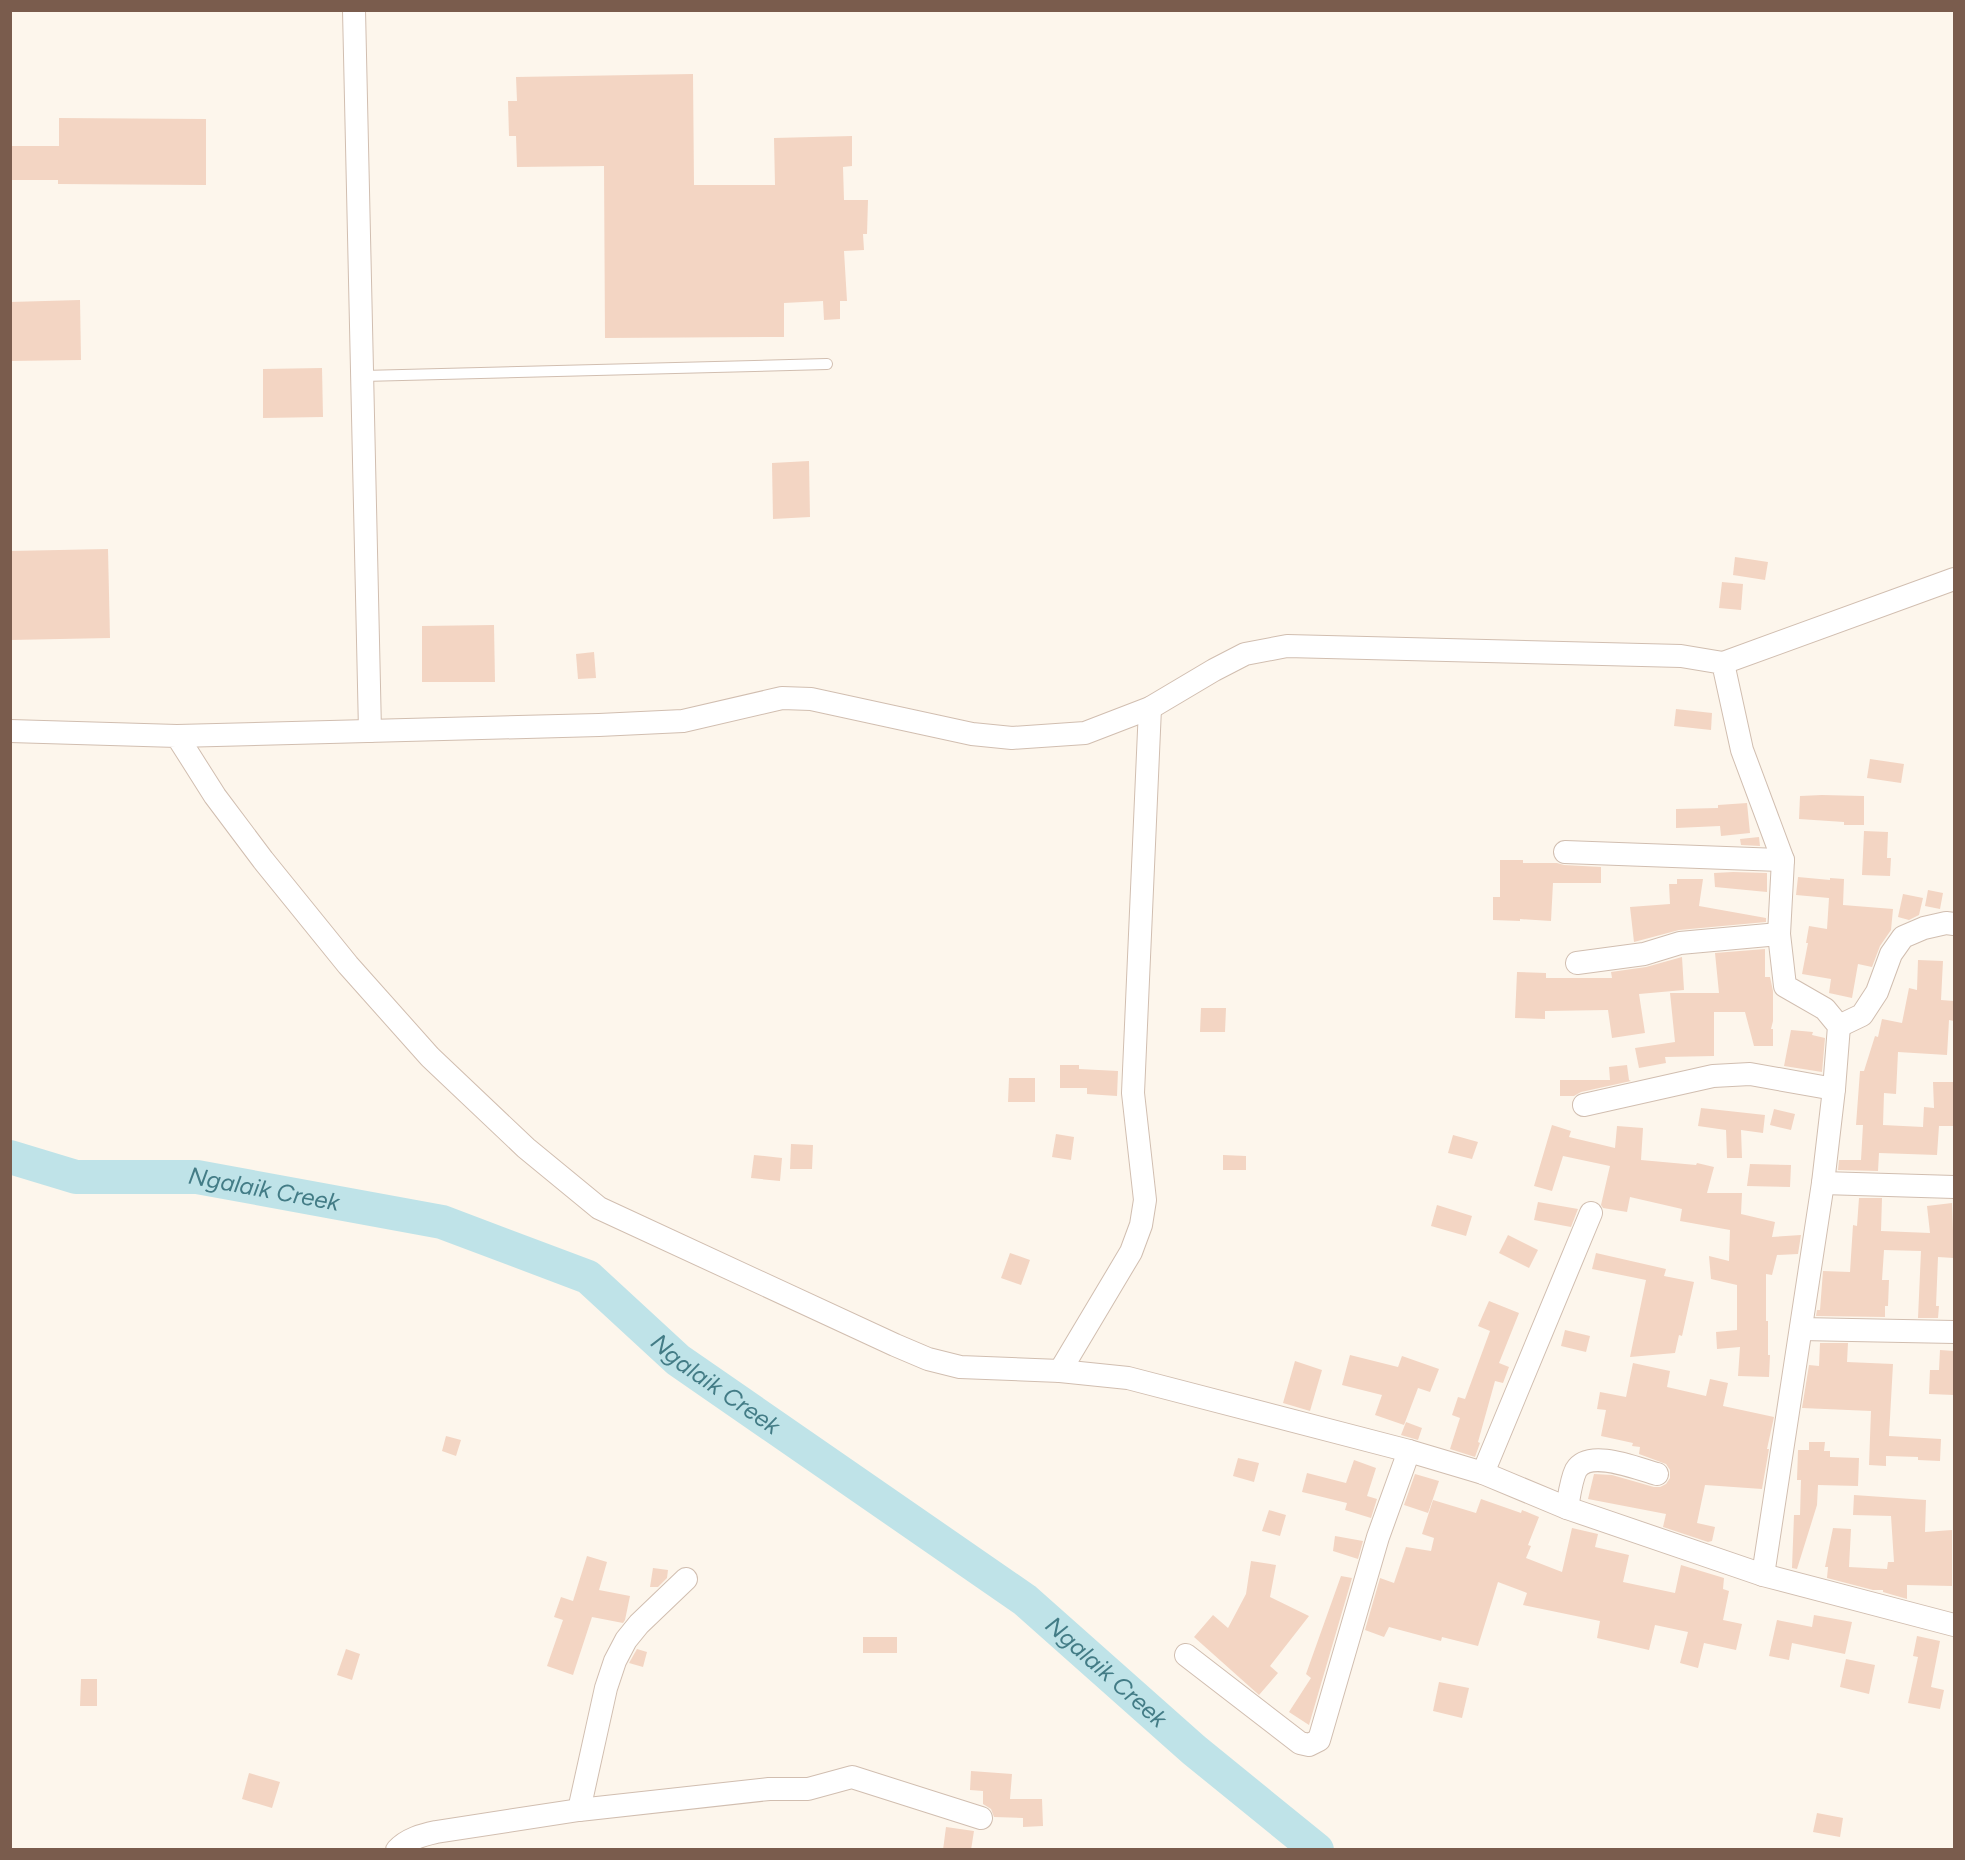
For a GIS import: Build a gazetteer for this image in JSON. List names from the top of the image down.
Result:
{
  "water": ["Ngalaik Creek"]
}
